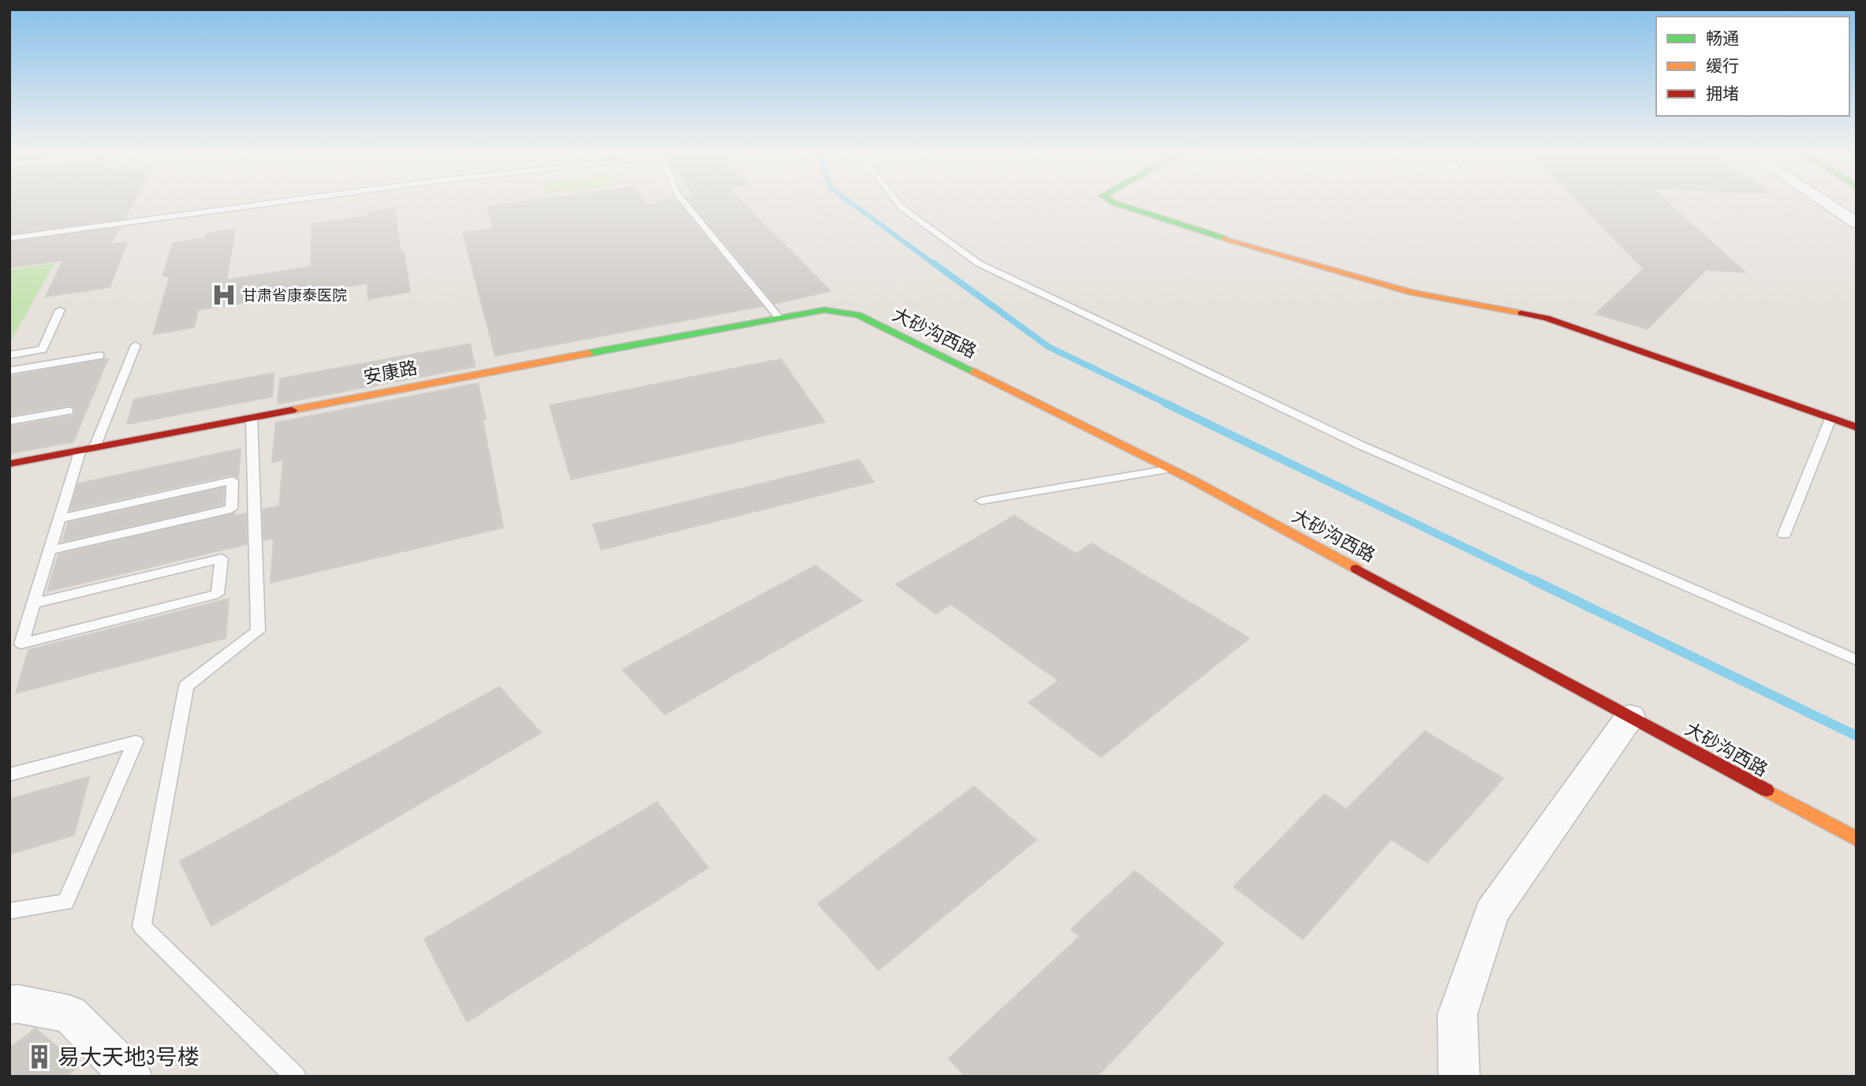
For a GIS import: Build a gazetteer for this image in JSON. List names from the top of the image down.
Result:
{
  "streets": {
    "street": ["大砂沟西路", "安康路"]
  },
  "crossings": [
    ["大砂沟西路", "安康路"]
  ],
  "places": {
    "hospital": ["甘肃省康泰医院"],
    "building": ["易大天地3号楼"]
  },
  "legend": ["畅通", "缓行", "拥堵"]
}
